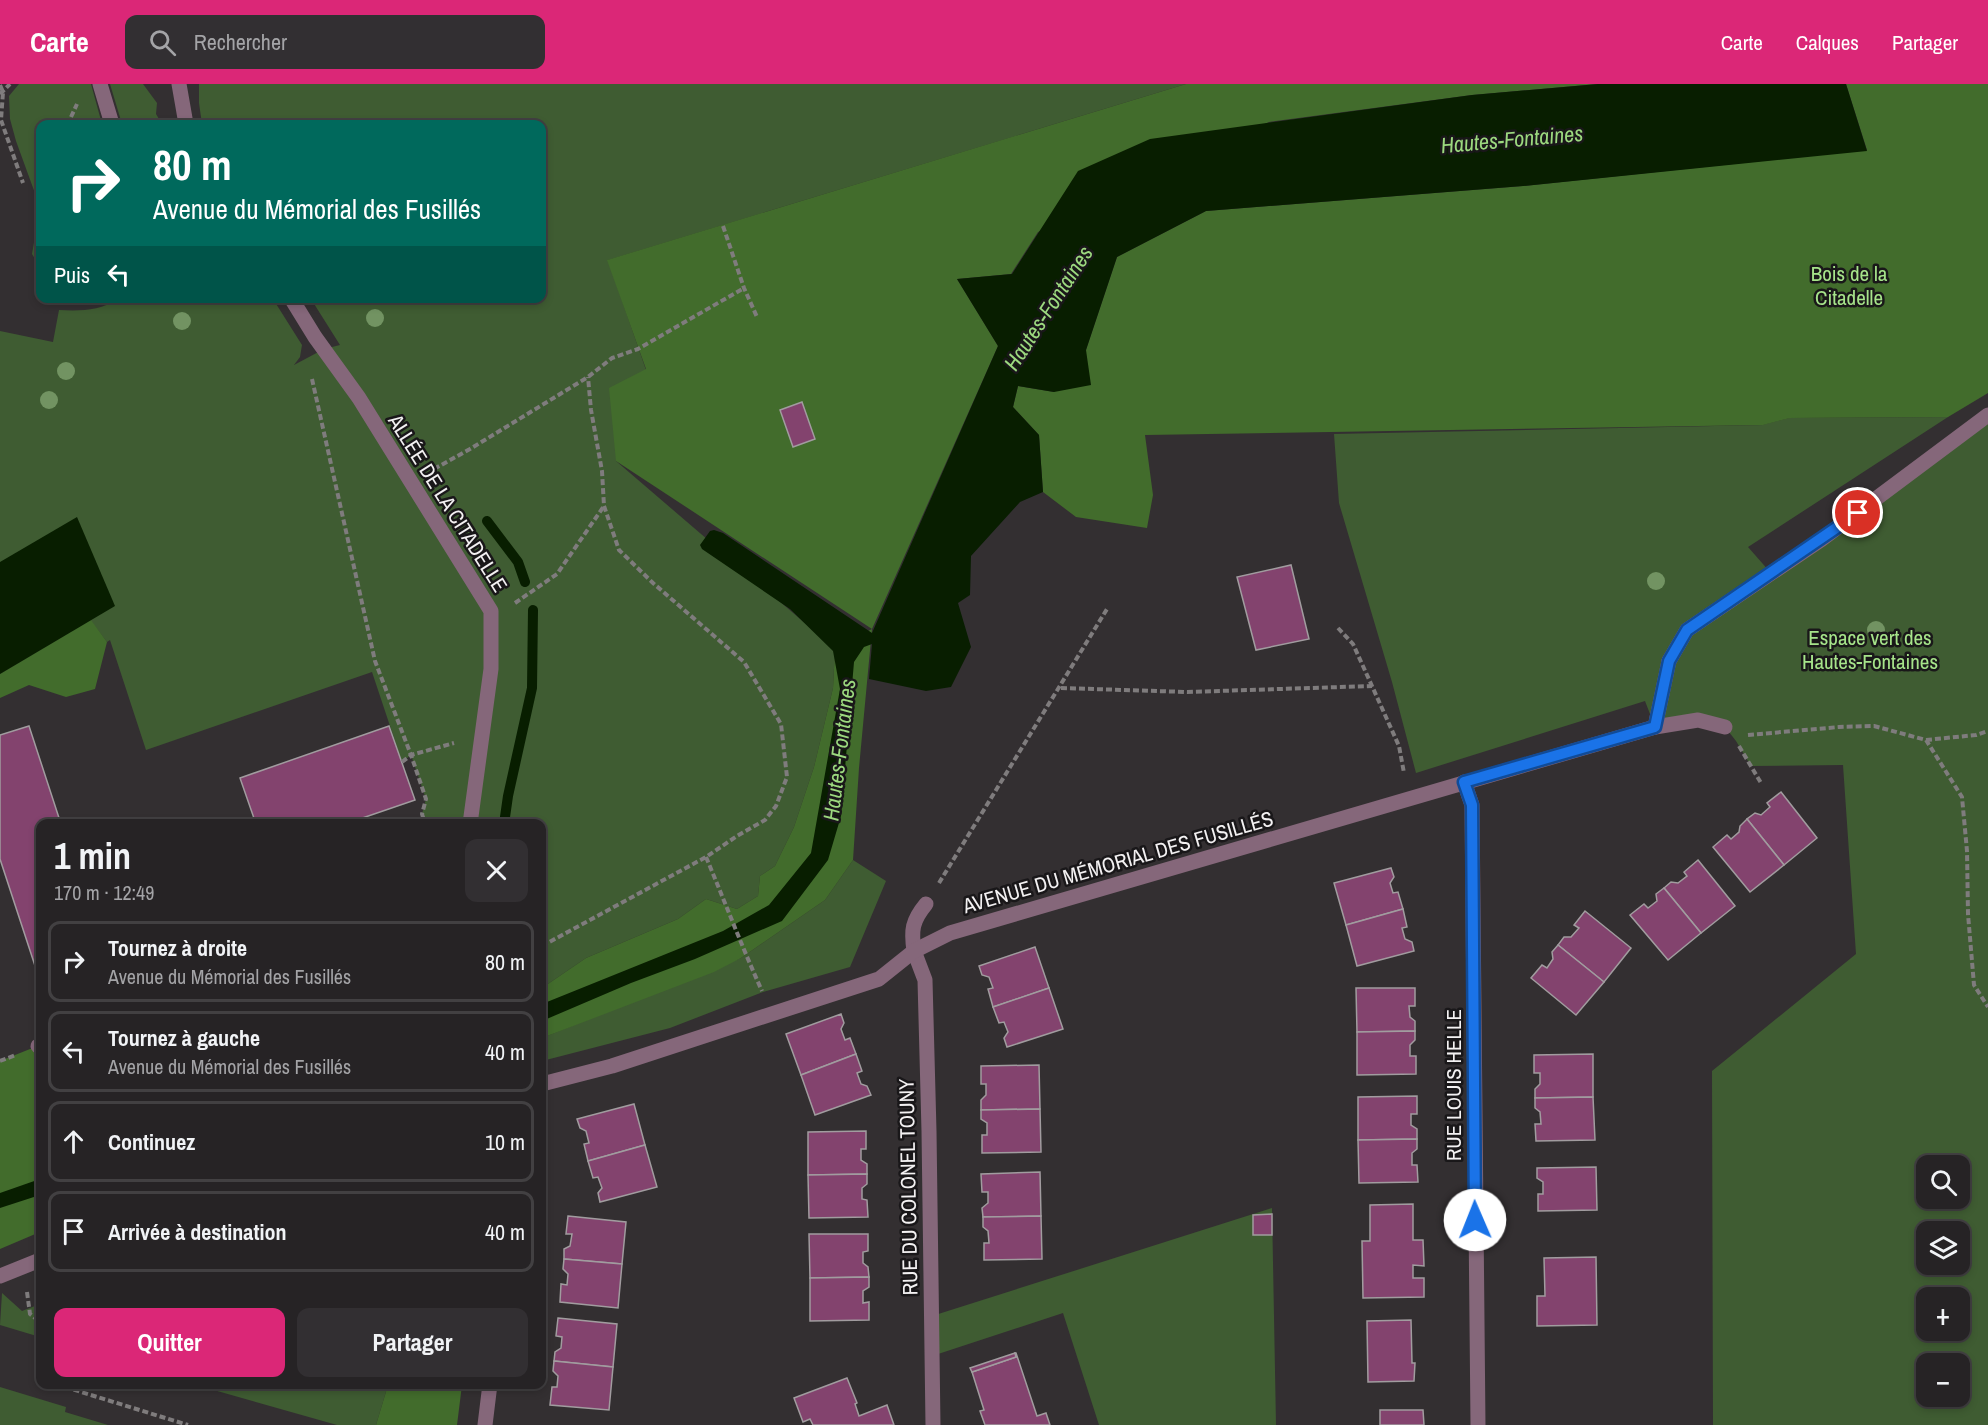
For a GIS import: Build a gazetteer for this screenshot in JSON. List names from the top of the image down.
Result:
{
  "streets": {
    "street": [
      "ALLÉE DE LA CITADELLE",
      "AVENUE DU MÉMORIAL DES FUSILLÉS",
      "RUE LOUIS HELLE",
      "RUE DU COLONEL TOUNY"
    ]
  },
  "crossings": [
    ["AVENUE DU MÉMORIAL DES FUSILLÉS", "RUE LOUIS HELLE"],
    ["AVENUE DU MÉMORIAL DES FUSILLÉS", "RUE DU COLONEL TOUNY"]
  ],
  "water": ["Hautes-Fontaines"],
  "parks": ["Bois de la Citadelle", "Espace vert des Hautes-Fontaines"],
  "page": {
    "header": "Carte",
    "search": "Rechercher",
    "nav": ["Carte", "Calques", "Partager"],
    "turn": ["80 m", "Avenue du Mémorial des Fusillés"],
    "then": "Puis",
    "heading": ["1 min", "170 m · 12:49"],
    "list": [
      {
        "name": "Tournez à droite",
        "note": "Avenue du Mémorial des Fusillés",
        "value": "80 m"
      },
      {
        "name": "Tournez à gauche",
        "note": "Avenue du Mémorial des Fusillés",
        "value": "40 m"
      },
      {
        "name": "Continuez",
        "value": "10 m"
      },
      {
        "name": "Arrivée à destination",
        "value": "40 m"
      }
    ],
    "map_buttons": ["+", "−"],
    "buttons": ["Quitter", "Partager"]
  }
}
